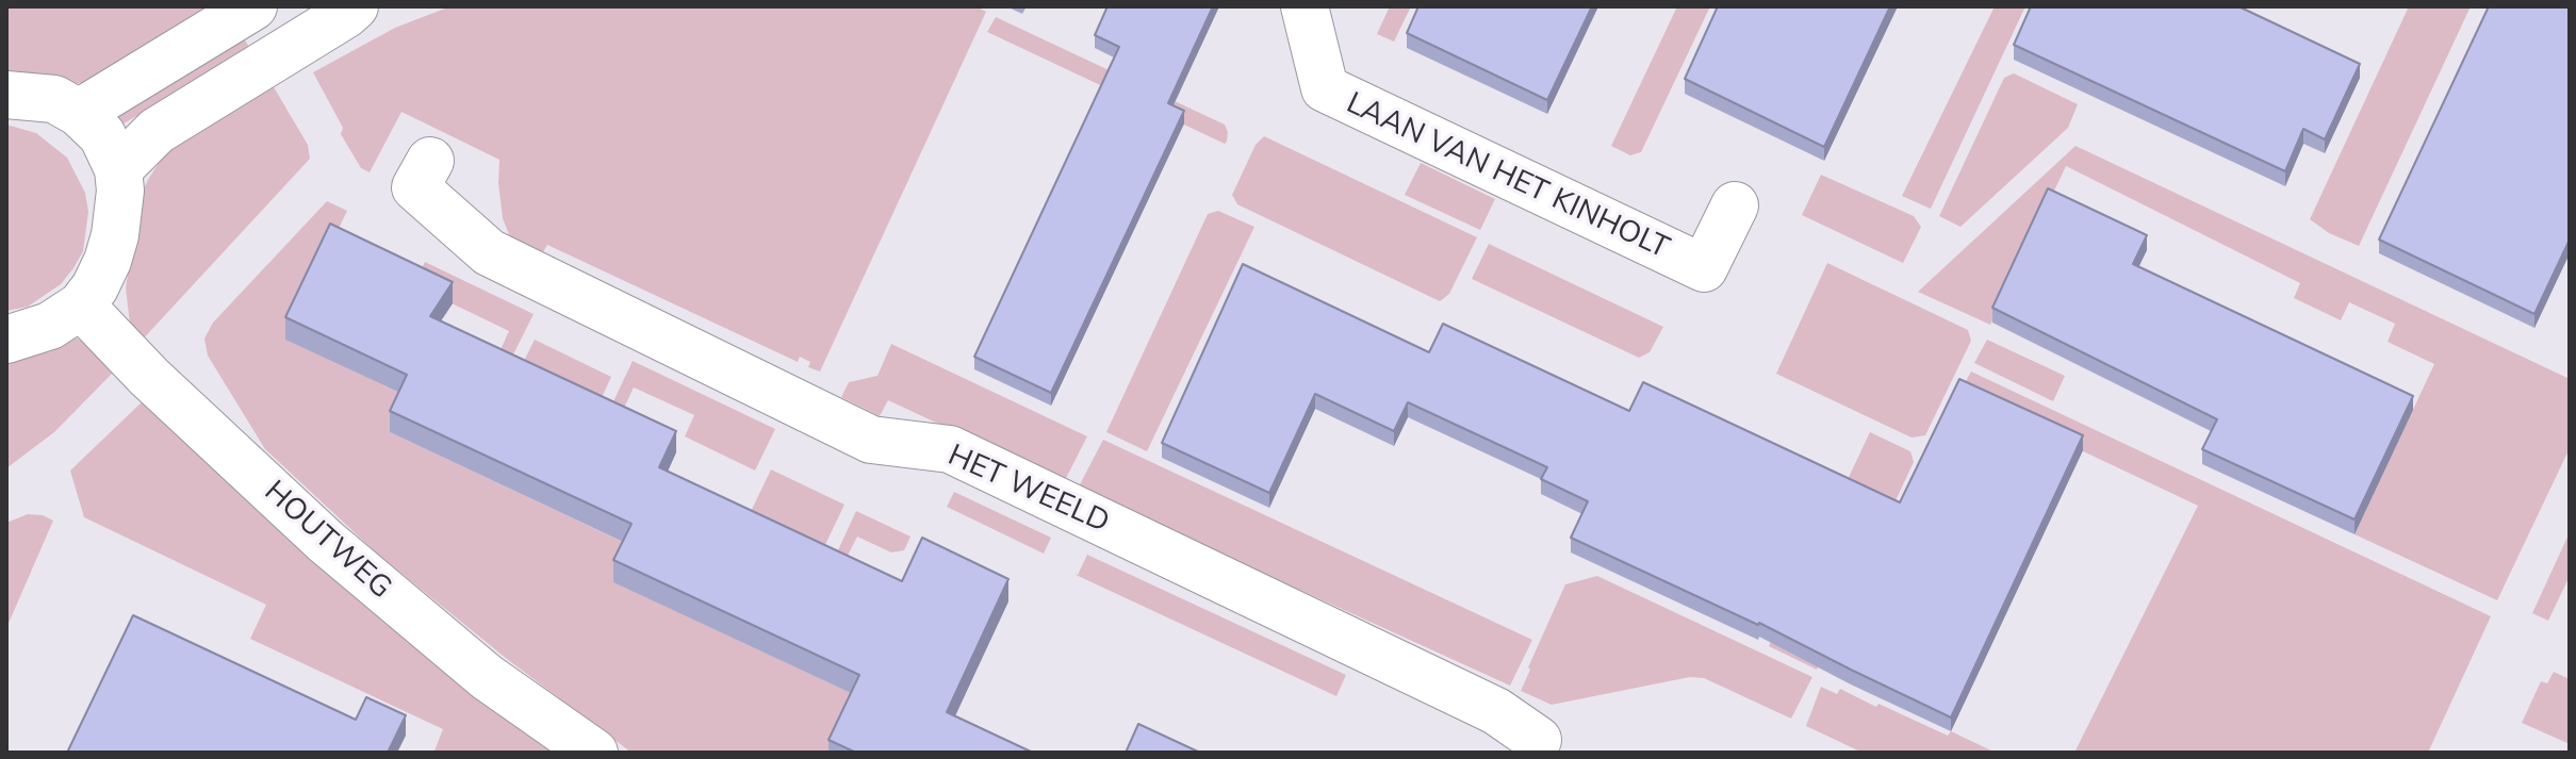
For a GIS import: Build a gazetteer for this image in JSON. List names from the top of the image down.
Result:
{
  "streets": {
    "street": ["LAAN VAN HET KINHOLT", "HET WEELD", "HOUTWEG"]
  }
}
